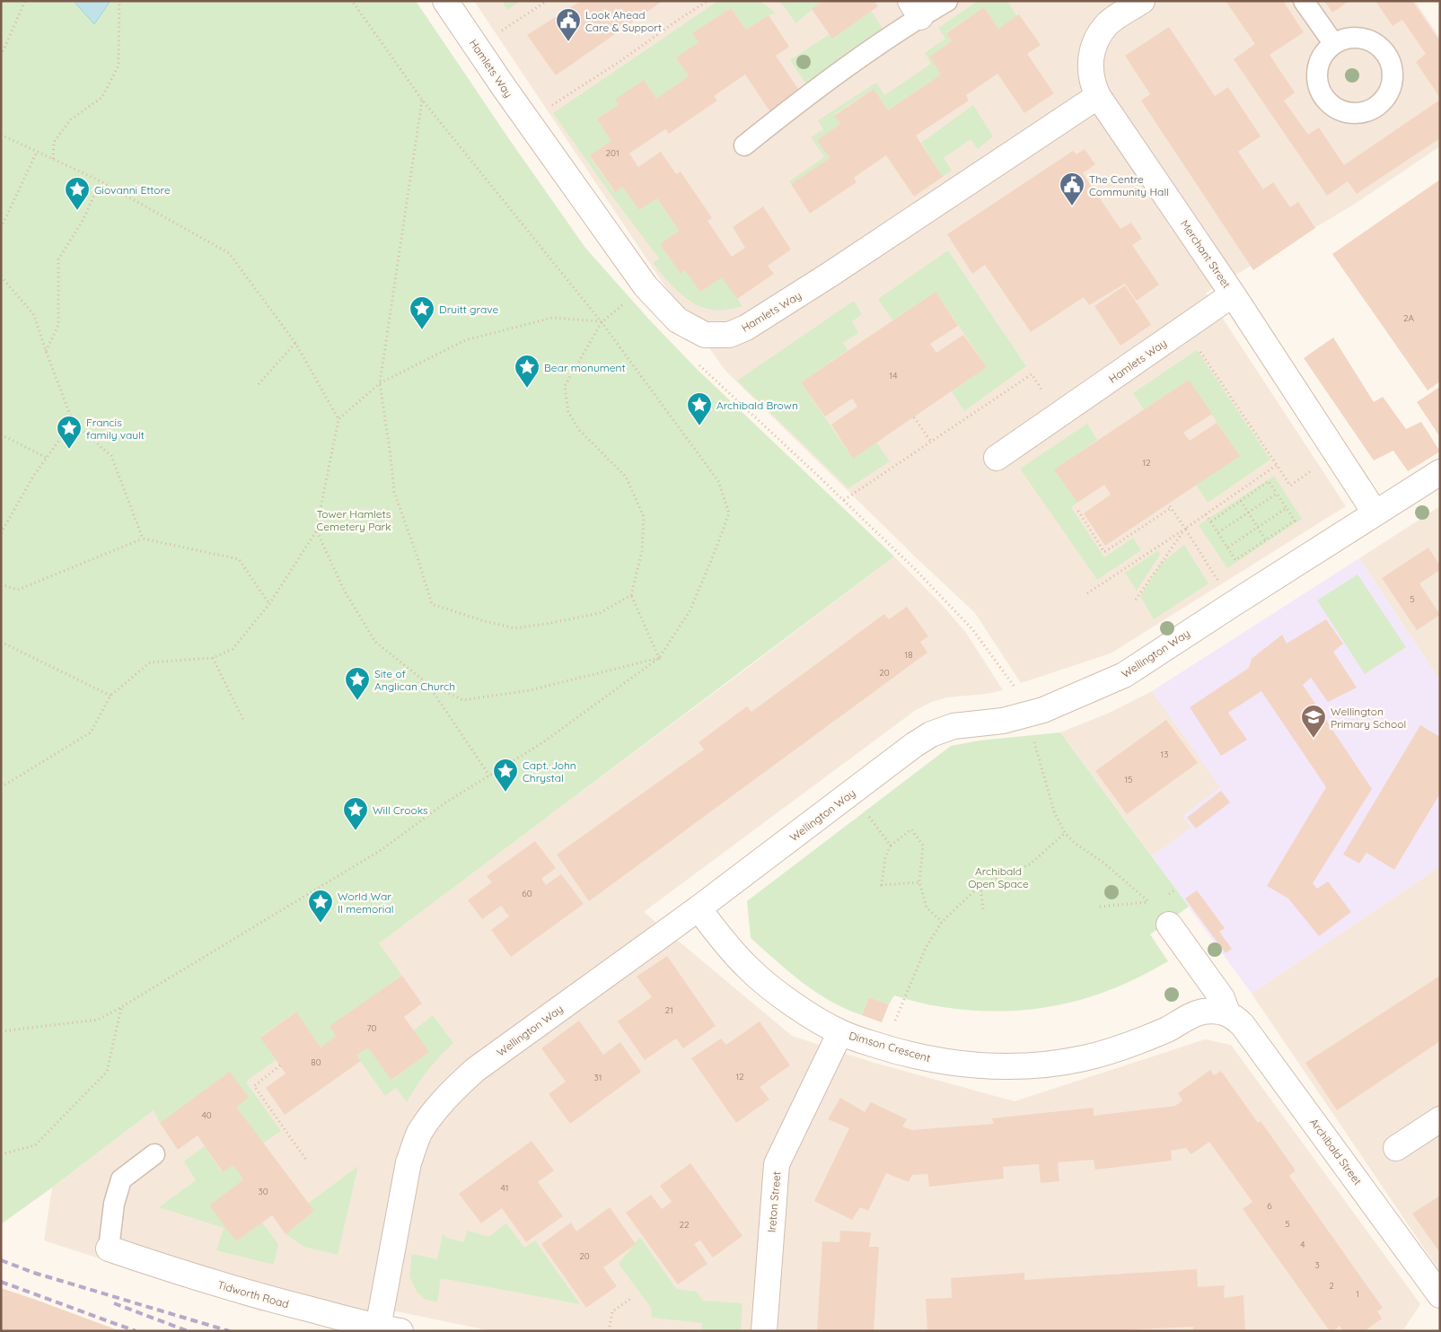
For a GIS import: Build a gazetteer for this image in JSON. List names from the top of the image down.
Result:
{
  "streets": {
    "street": [
      "Hamlets Way",
      "Merchant Street",
      "Wellington Way",
      "Dimson Crescent",
      "Archibald Street",
      "Ireton Street",
      "Tidworth Road"
    ]
  },
  "crossings": [
    ["Hamlets Way", "Merchant Street"],
    ["Merchant Street", "Wellington Way"],
    ["Wellington Way", "Dimson Crescent"],
    ["Wellington Way", "Tidworth Road"],
    ["Dimson Crescent", "Archibald Street"],
    ["Dimson Crescent", "Ireton Street"]
  ],
  "parks": ["Tower Hamlets Cemetery Park", "Archibald Open Space"],
  "places": {
    "public building": ["Look Ahead Care & Support", "The Centre Community Hall"],
    "place": [
      "Giovanni Ettore",
      "Druitt grave",
      "Bear monument",
      "Archibald Brown",
      "Francis family vault",
      "Site of Anglican Church",
      "Capt. John Chrystal",
      "Will Crooks",
      "World War II memorial"
    ],
    "school or university": ["Wellington Primary School"]
  },
  "house_numbers": [
    "201",
    "2A",
    "14",
    "12",
    "5",
    "18",
    "20",
    "13",
    "15",
    "60",
    "21",
    "70",
    "80",
    "12",
    "31",
    "40",
    "41",
    "30",
    "6",
    "5",
    "22",
    "4",
    "20",
    "3",
    "2",
    "1"
  ]
}
